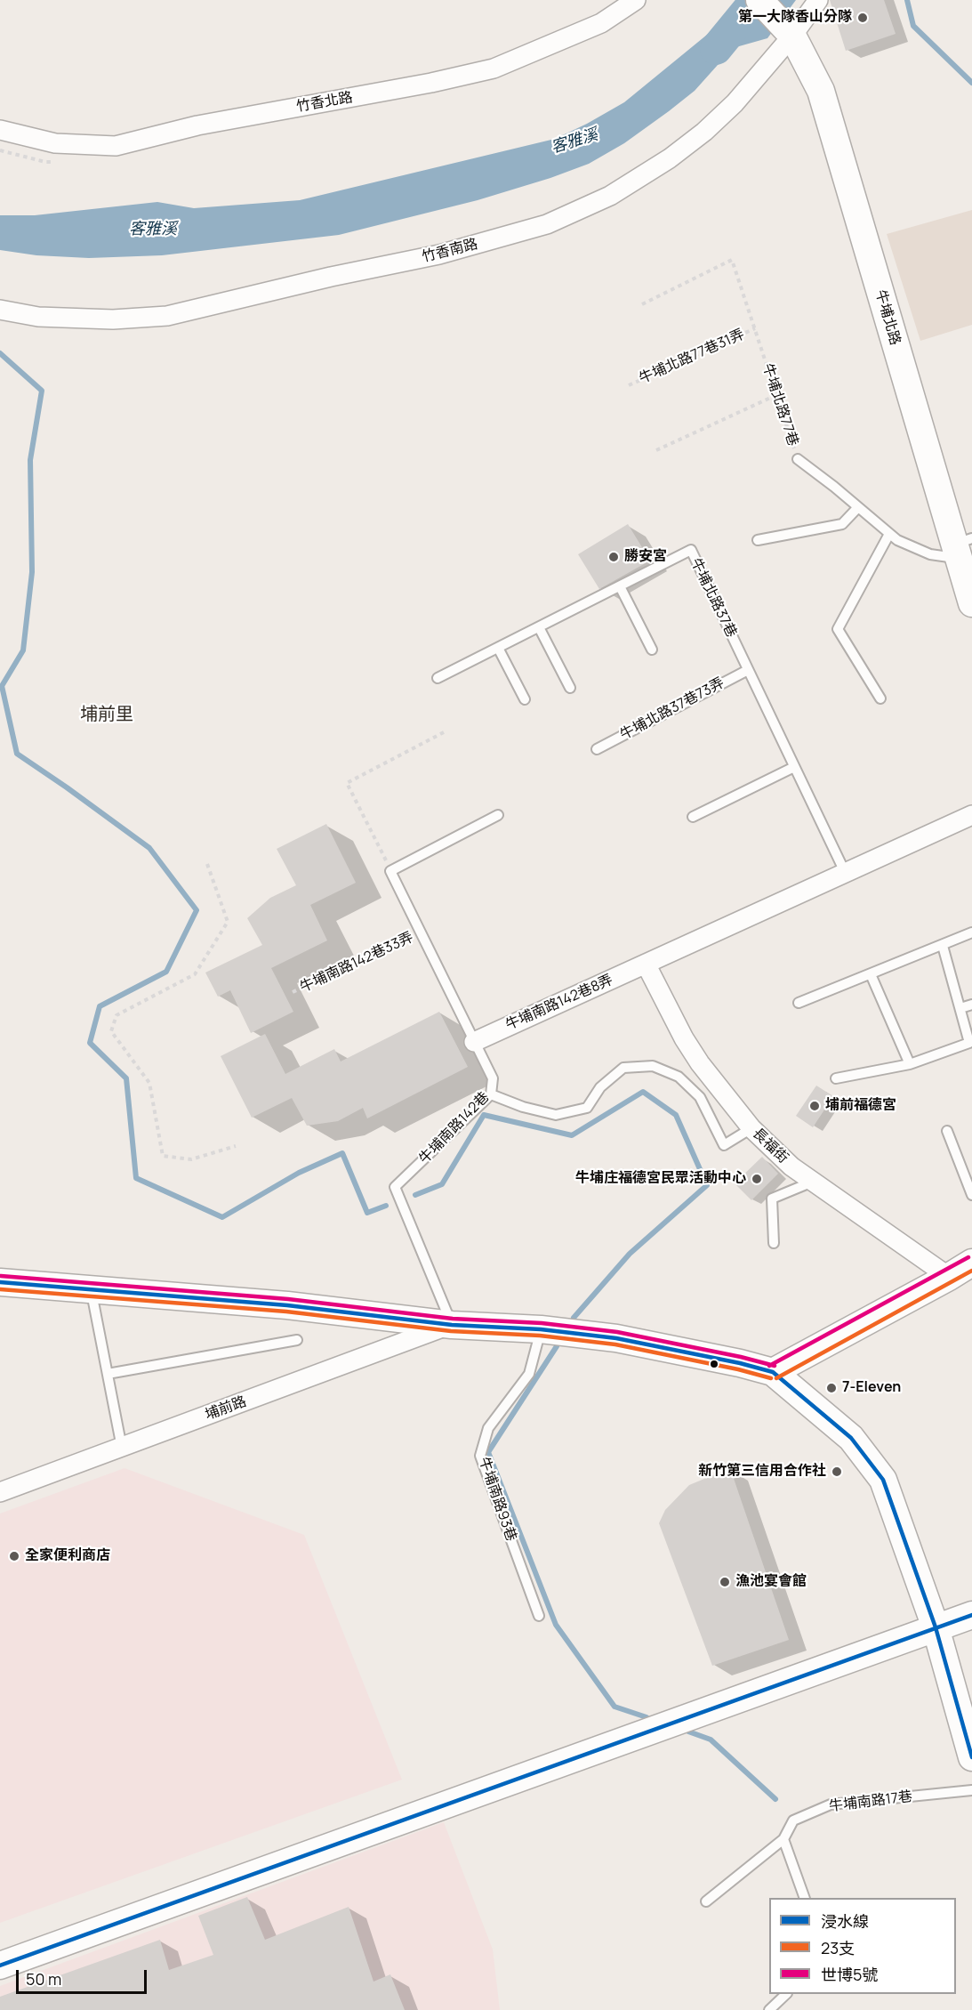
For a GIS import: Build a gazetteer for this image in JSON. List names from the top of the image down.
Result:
{
  "streets": {
    "street": [
      "竹香北路",
      "竹香南路",
      "牛埔北路",
      "牛埔南路142巷8弄",
      "長福街",
      "埔前路"
    ],
    "lane": [
      "牛埔北路77巷",
      "牛埔北路37巷",
      "牛埔北路37巷73弄",
      "牛埔南路142巷",
      "牛埔南路93巷",
      "牛埔南路17巷"
    ],
    "path": ["牛埔北路77巷31弄", "牛埔南路142巷33弄"]
  },
  "crossings": [
    ["竹香南路", "牛埔北路"],
    ["牛埔北路", "牛埔北路77巷"],
    ["牛埔北路77巷31弄", "牛埔北路77巷"],
    ["牛埔北路37巷", "牛埔北路37巷73弄"],
    ["牛埔南路142巷33弄", "牛埔南路142巷"],
    ["牛埔南路142巷8弄", "牛埔南路142巷"],
    ["牛埔南路142巷8弄", "長福街"],
    ["牛埔南路142巷", "埔前路"]
  ],
  "districts": ["埔前里"],
  "water": ["客雅溪"],
  "places": [
    "第一大隊香山分隊",
    "勝安宮",
    "埔前福德宮",
    "牛埔庄福德宮民眾活動中心",
    "7-Eleven",
    "新竹第三信用合作社",
    "全家便利商店",
    "漁池宴會館"
  ],
  "lines": ["transit line 世博5號", "transit line 23支", "transit line 浸水線"],
  "legend": ["浸水線", "23支", "世博5號"],
  "scale_bar": "50 m"
}
